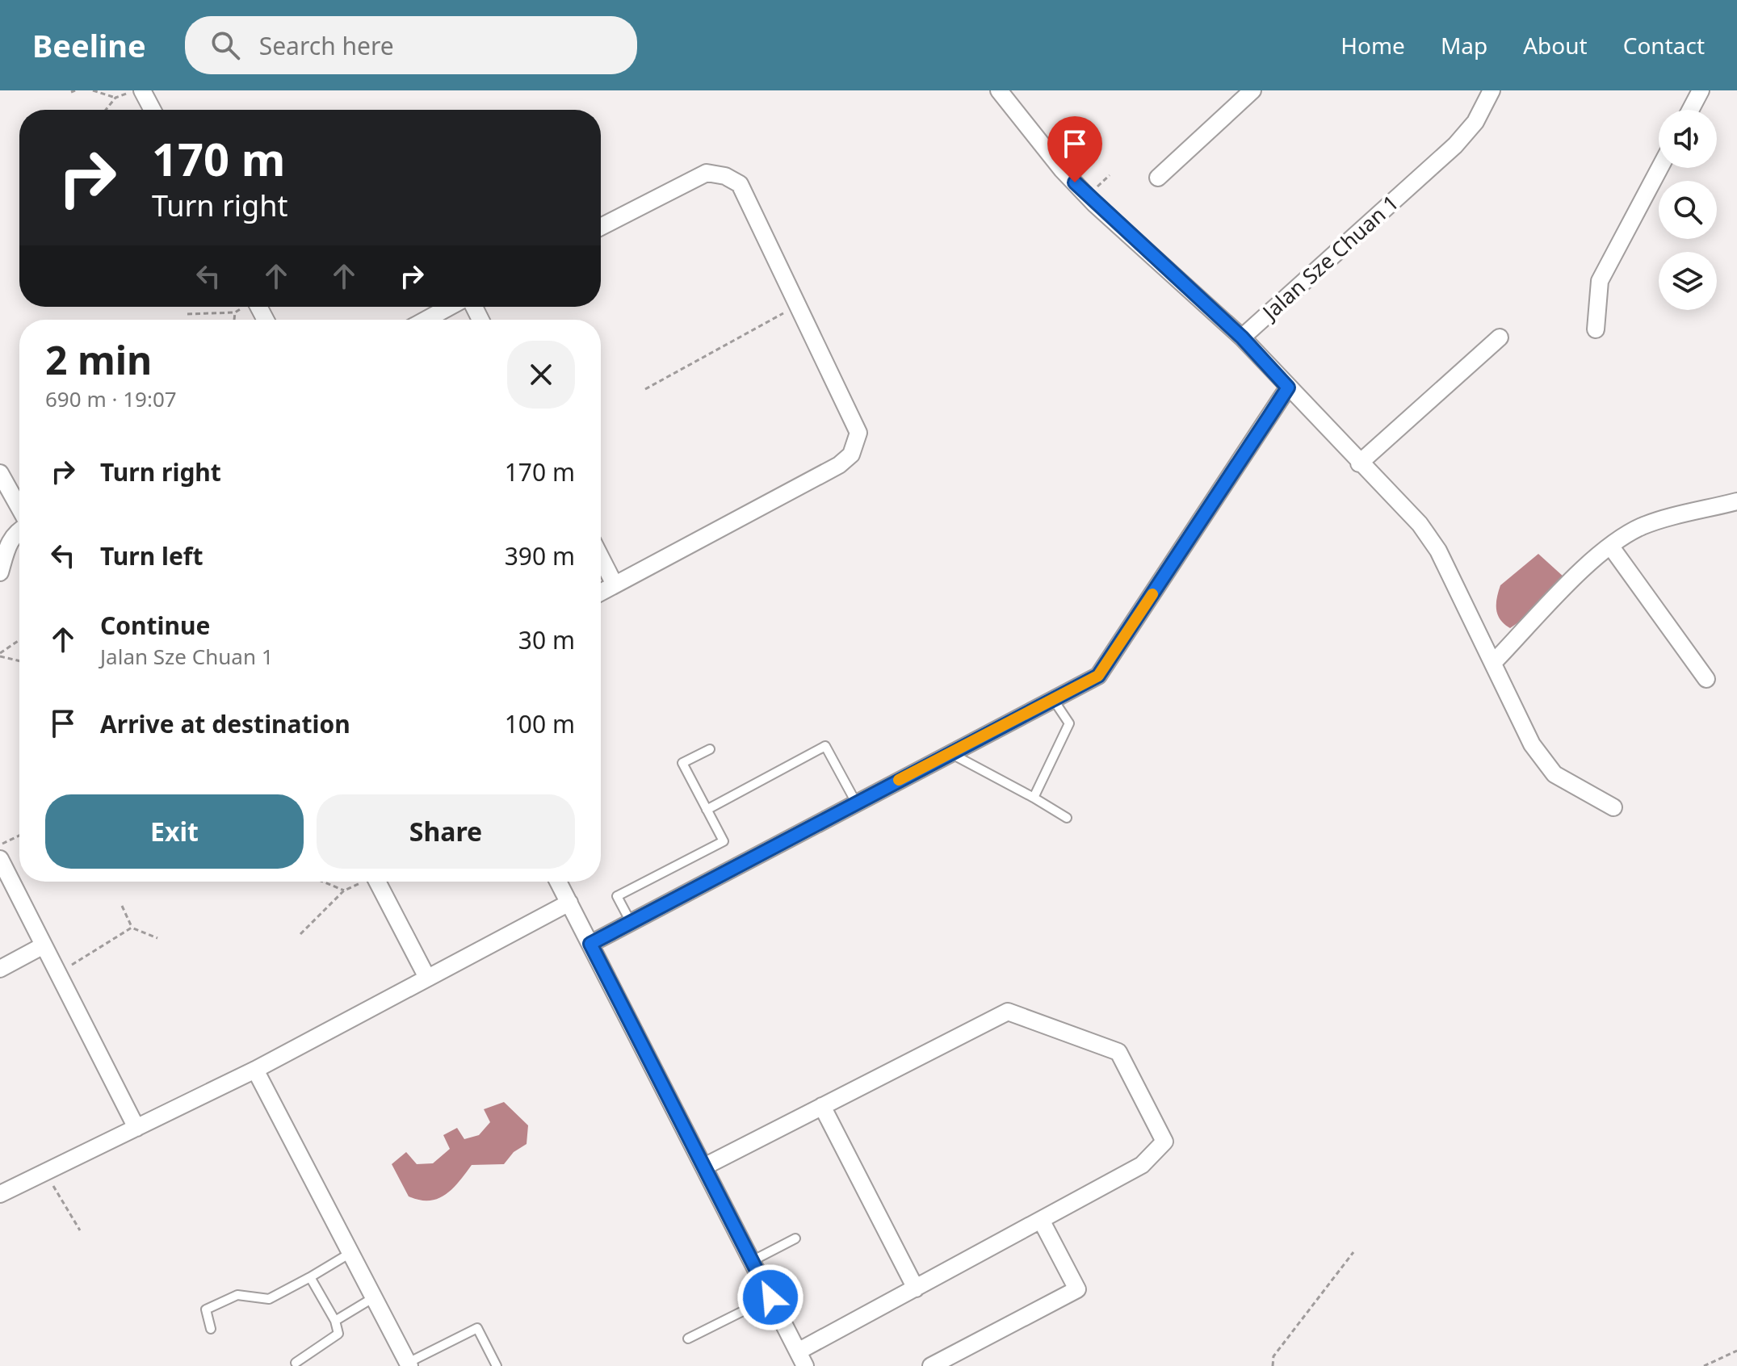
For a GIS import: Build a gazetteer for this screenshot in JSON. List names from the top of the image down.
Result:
{
  "streets": {
    "street": ["Jalan Sze Chuan 1"]
  },
  "page": {
    "header": "Beeline",
    "search": "Search here",
    "nav": [
      "Home",
      "Map",
      "About",
      "Contact"
    ],
    "turn": ["170 m", "Turn right"],
    "heading": ["2 min", "690 m · 19:07"],
    "list": [
      {
        "name": "Turn right",
        "value": "170 m"
      },
      {
        "name": "Turn left",
        "value": "390 m"
      },
      {
        "name": "Continue",
        "note": "Jalan Sze Chuan 1",
        "value": "30 m"
      },
      {
        "name": "Arrive at destination",
        "value": "100 m"
      }
    ],
    "buttons": ["Exit", "Share"]
  }
}
